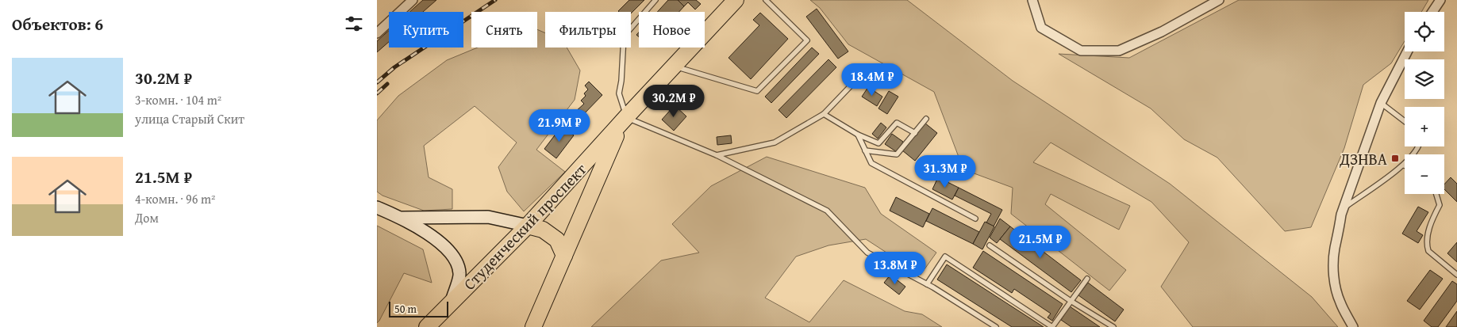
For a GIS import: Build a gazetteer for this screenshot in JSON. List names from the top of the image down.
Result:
{
  "streets": {
    "highway": ["Студенческий проспект"]
  },
  "places": {
    "transit": ["ДЗНВА"]
  },
  "scale_bar": "50 m",
  "page": {
    "heading": "Объектов: 6",
    "map_buttons": ["+", "−"],
    "chip": [
      "Купить",
      "Снять",
      "Фильтры",
      "Новое"
    ],
    "list": [
      {
        "name": "30.2M ₽",
        "note": "3-комн. · 104 m² · улица Старый Скит"
      },
      {
        "name": "21.5M ₽",
        "note": "4-комн. · 96 m² · Дом"
      }
    ],
    "price": [
      "18.4M ₽",
      "30.2M ₽",
      "21.9M ₽",
      "31.3M ₽",
      "21.5M ₽",
      "13.8M ₽"
    ],
    "scale": "50 m"
  }
}
